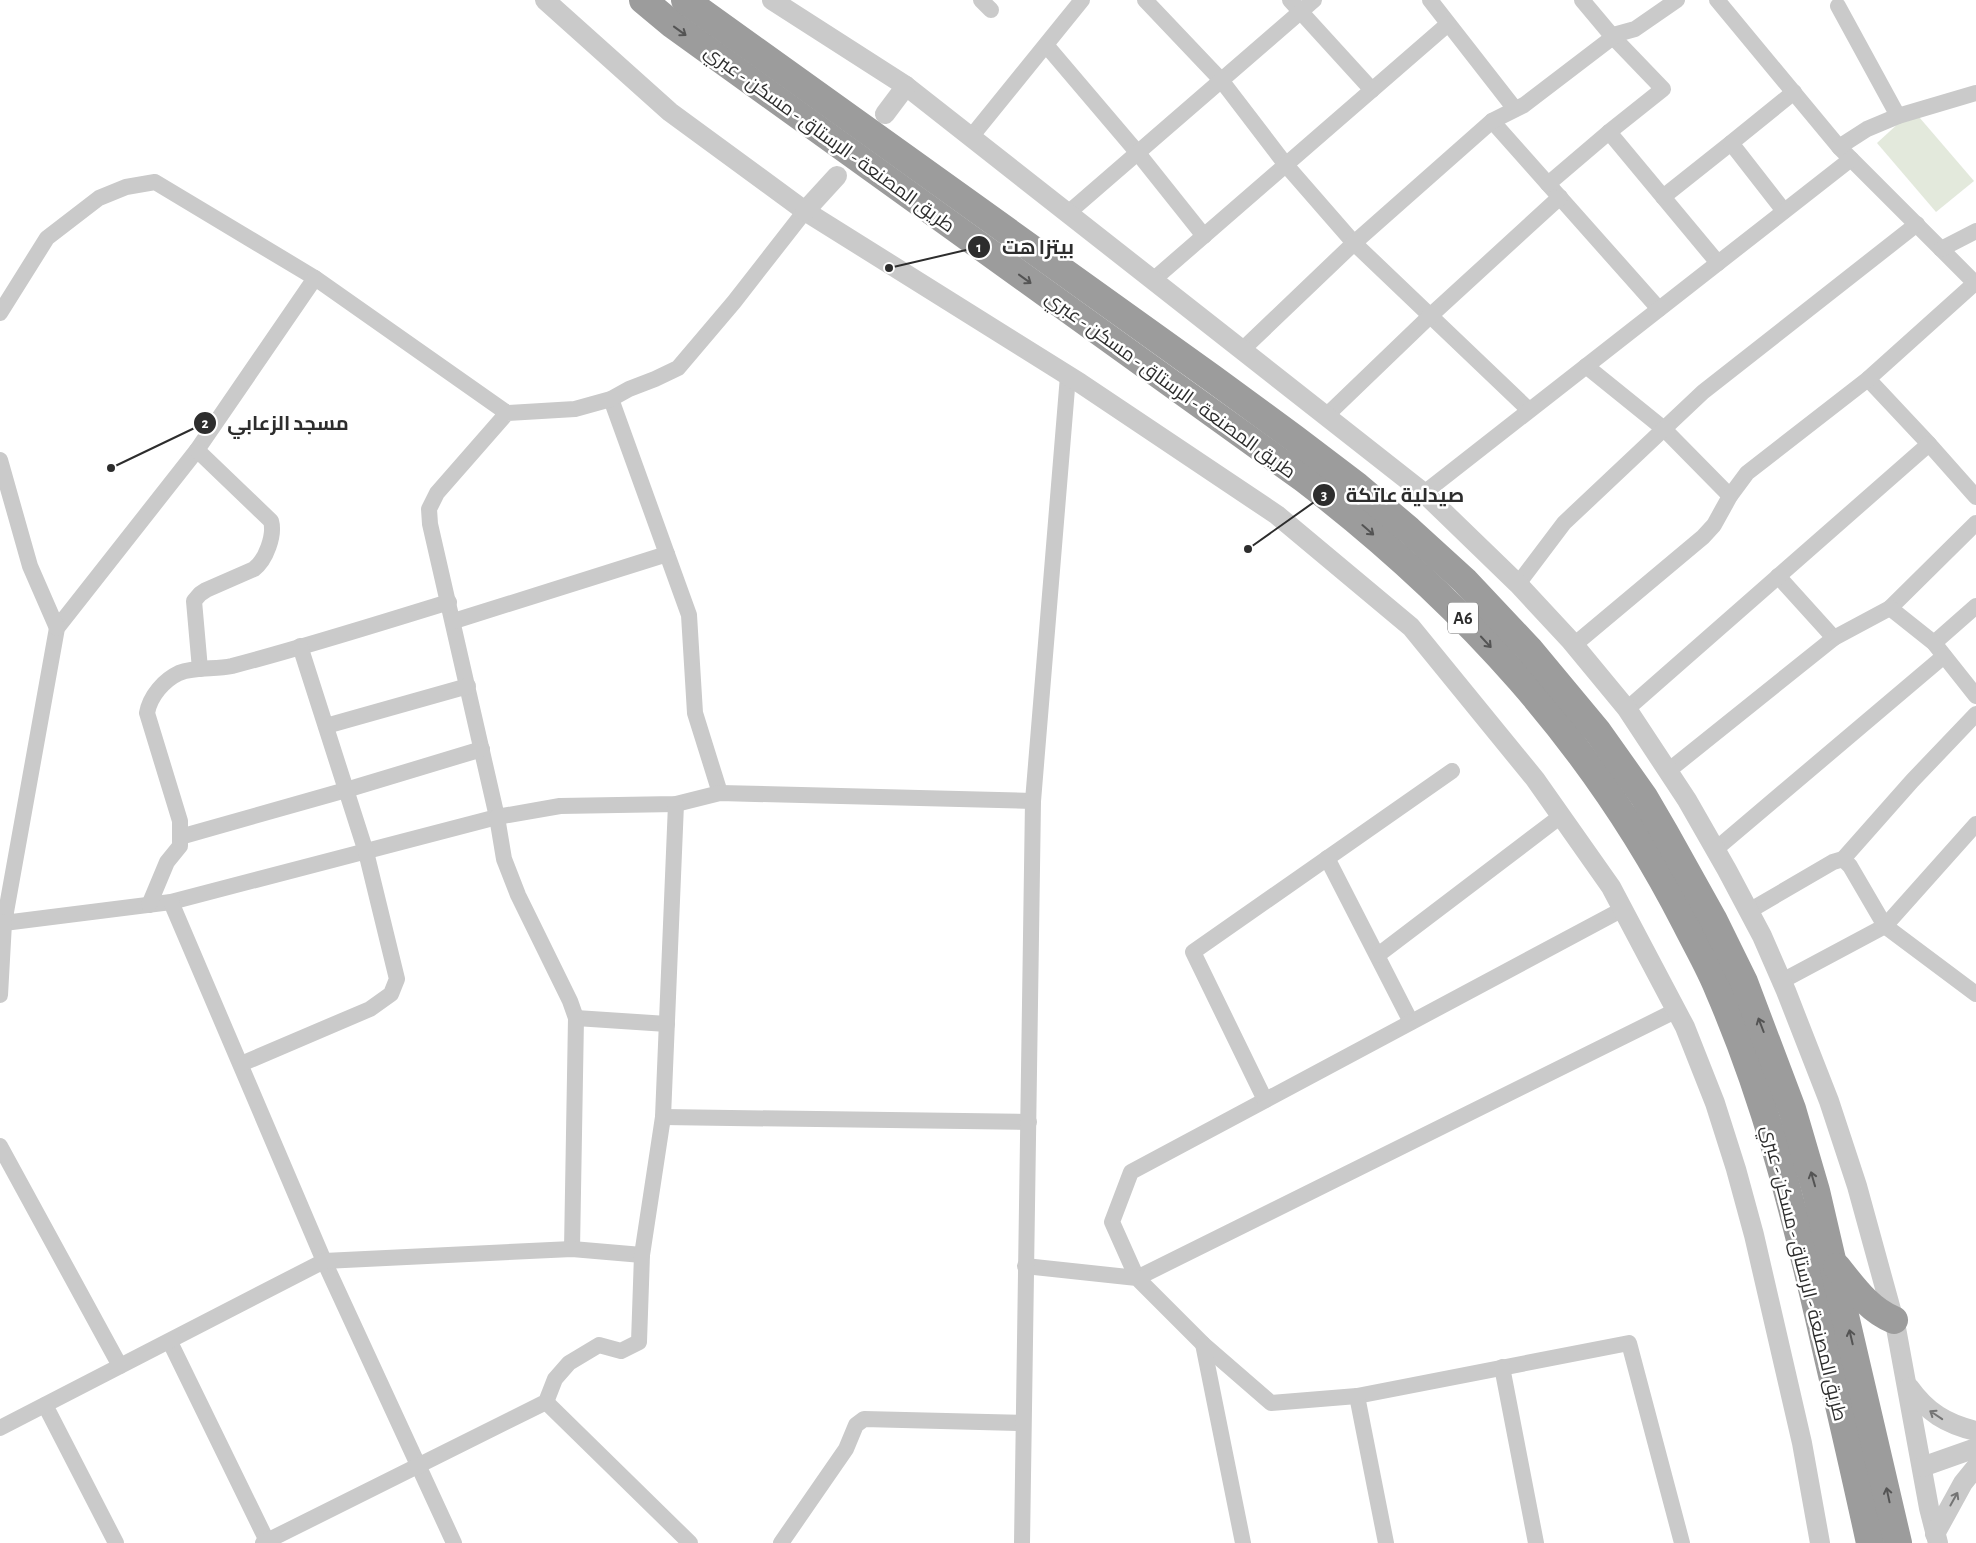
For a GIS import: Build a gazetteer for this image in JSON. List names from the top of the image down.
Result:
{
  "streets": {
    "highway": ["طريق المصنعة - الرستاق - مسكن - عبري", "A6"]
  },
  "places": ["بيتزا هت", "مسجد الزعابي", "صيدلية عاتكة"]
}
